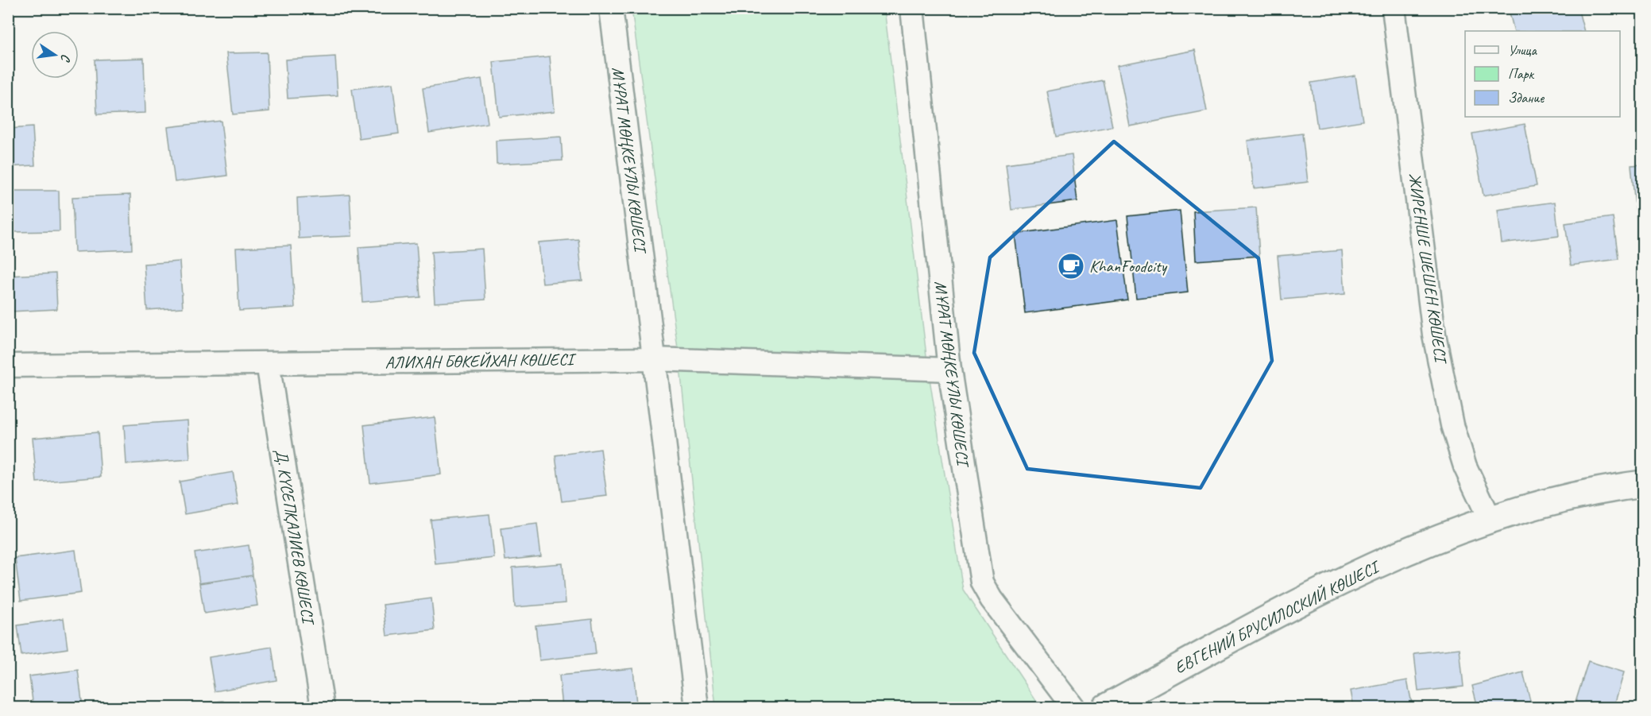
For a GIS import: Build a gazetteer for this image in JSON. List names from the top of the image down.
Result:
{
  "streets": {
    "main road": ["ЕВГЕНИЙ БРУСИЛОСКИЙ КӨШЕСІ"],
    "street": [
      "МҰРАТ МӨҢКЕҰЛЫ КӨШЕСІ",
      "ЖИРЕНШЕ ШЕШЕН КӨШЕСІ",
      "АЛИХАН БӨКЕЙХАН КӨШЕСІ",
      "Д. КҮСЕПҚАЛИЕВ КӨШЕСІ"
    ]
  },
  "crossings": [
    ["МҰРАТ МӨҢКЕҰЛЫ КӨШЕСІ", "АЛИХАН БӨКЕЙХАН КӨШЕСІ"],
    ["ЖИРЕНШЕ ШЕШЕН КӨШЕСІ", "ЕВГЕНИЙ БРУСИЛОСКИЙ КӨШЕСІ"],
    ["АЛИХАН БӨКЕЙХАН КӨШЕСІ", "Д. КҮСЕПҚАЛИЕВ КӨШЕСІ"]
  ],
  "places": {
    "cafe": ["KhanFoodcity"]
  },
  "legend": ["Улица", "Парк", "Здание"],
  "north": "right"
}
